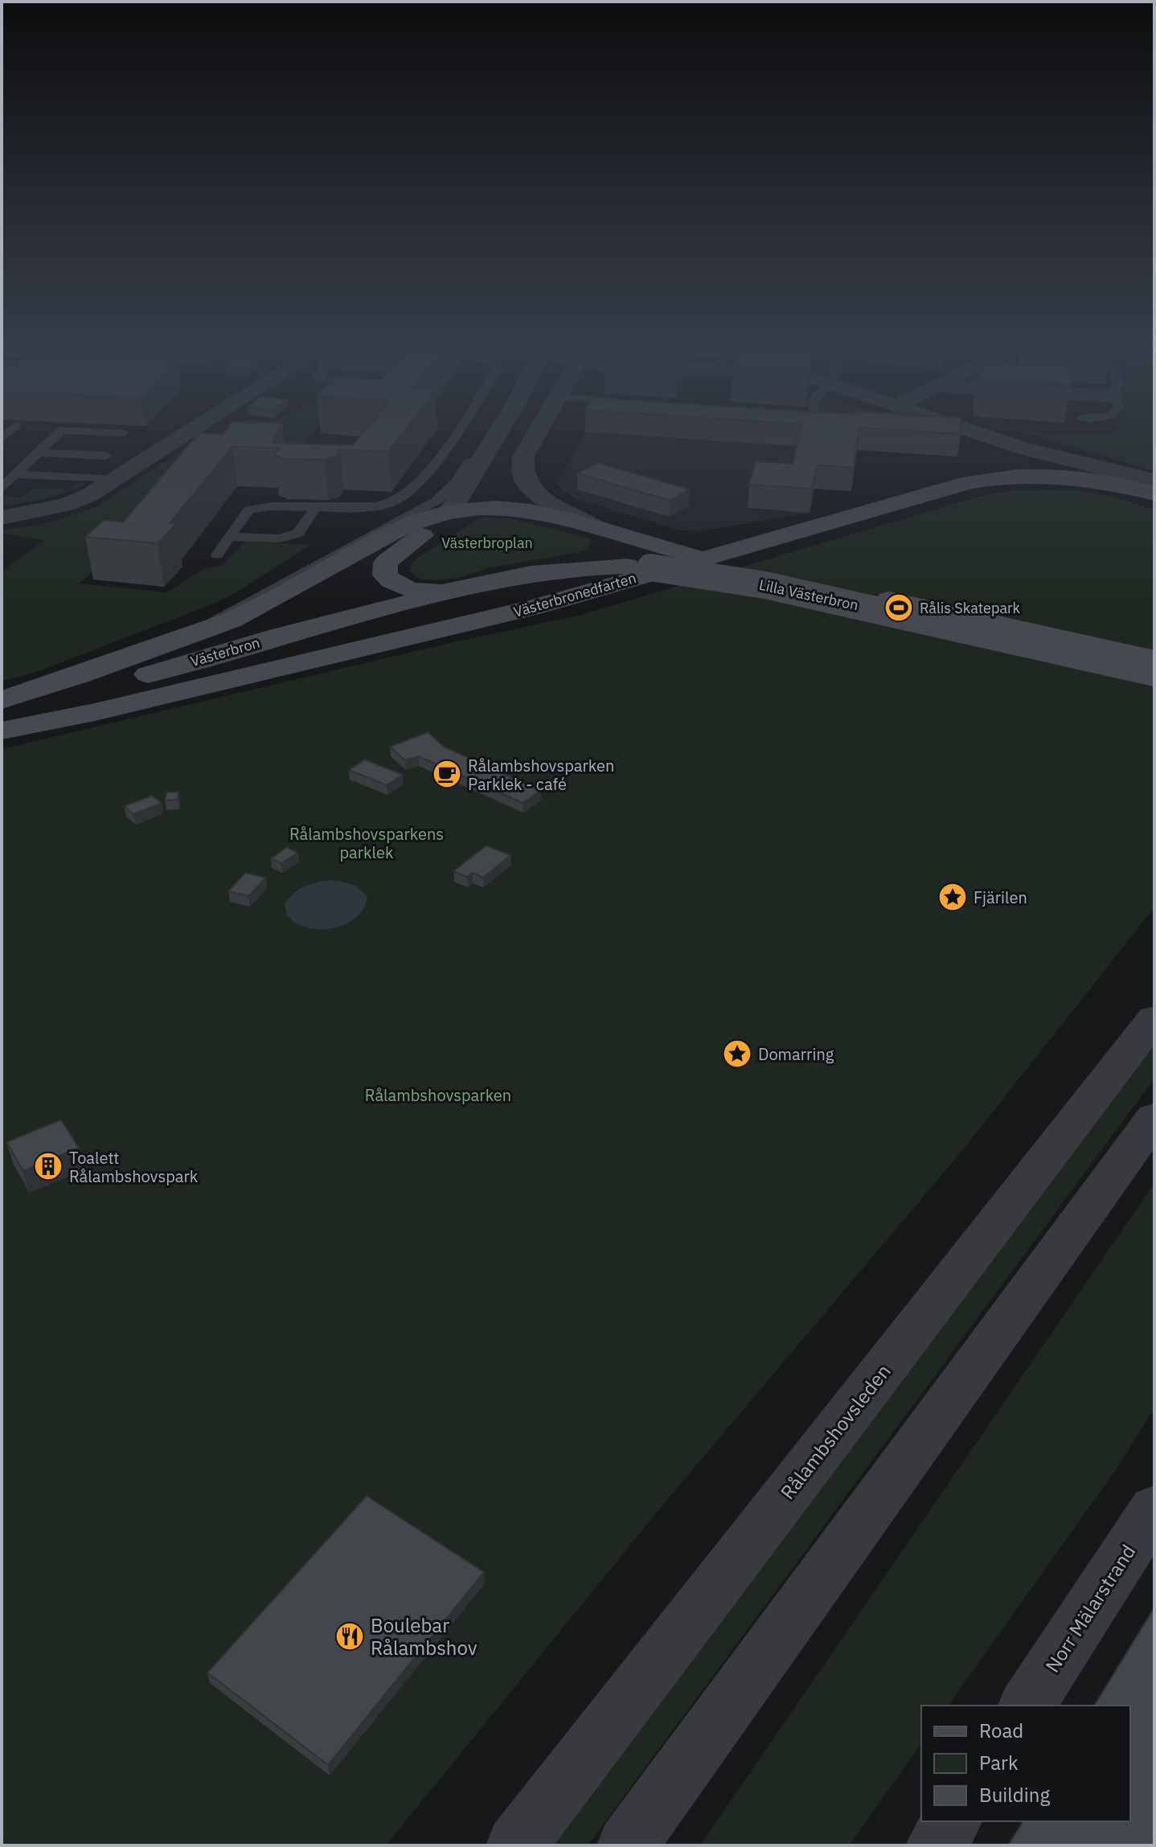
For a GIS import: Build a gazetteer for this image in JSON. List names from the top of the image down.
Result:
{
  "streets": {
    "main road": ["Västerbronedfarten", "Lilla Västerbron", "Västerbron"],
    "street": ["Rålambshovsleden", "Norr Mälarstrand"]
  },
  "parks": ["Västerbroplan", "Rålambshovsparkens parklek", "Rålambshovsparken"],
  "places": {
    "sports": ["Rålis Skatepark"],
    "cafe": ["Rålambshovsparken Parklek - café"],
    "place": ["Fjärilen", "Domarring"],
    "building": ["Toalett Rålambshovspark"],
    "restaurant": ["Boulebar Rålambshov"]
  },
  "legend": ["Road", "Park", "Building"]
}
